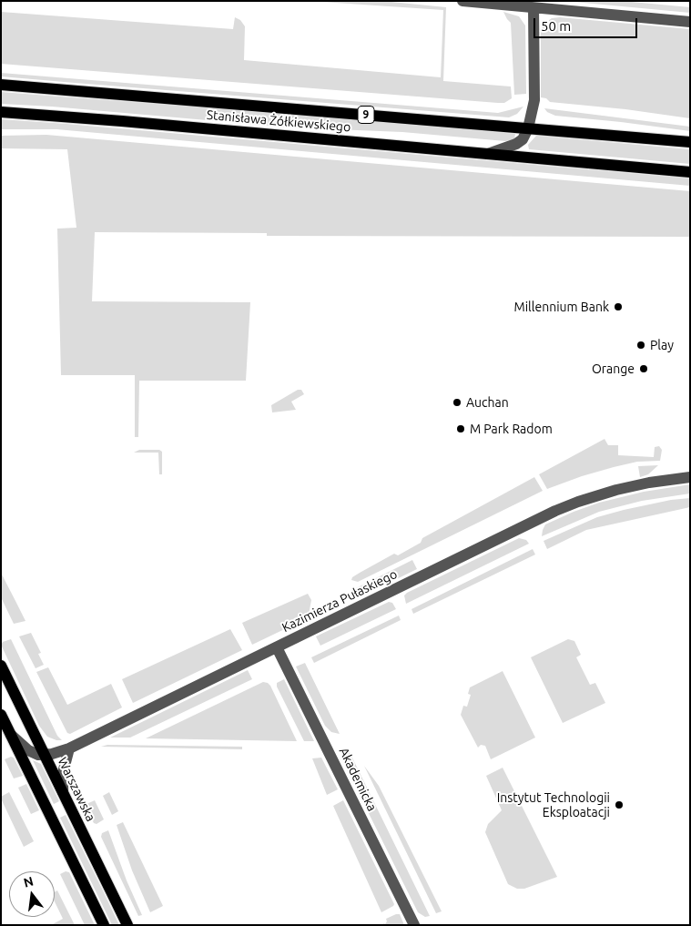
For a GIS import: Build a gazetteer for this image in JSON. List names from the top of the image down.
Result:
{
  "streets": {
    "main road": ["9", "Stanisława Żółkiewskiego", "Warszawska"],
    "street": ["Kazimierza Pułaskiego", "Akademicka"]
  },
  "crossings": [
    ["Kazimierza Pułaskiego", "Akademicka"],
    ["Kazimierza Pułaskiego", "Warszawska"]
  ],
  "places": [
    "Millennium Bank",
    "Play",
    "Orange",
    "Auchan",
    "M Park Radom",
    "Instytut Technologii Eksploatacji"
  ],
  "scale_bar": "50 m",
  "north": "top"
}
